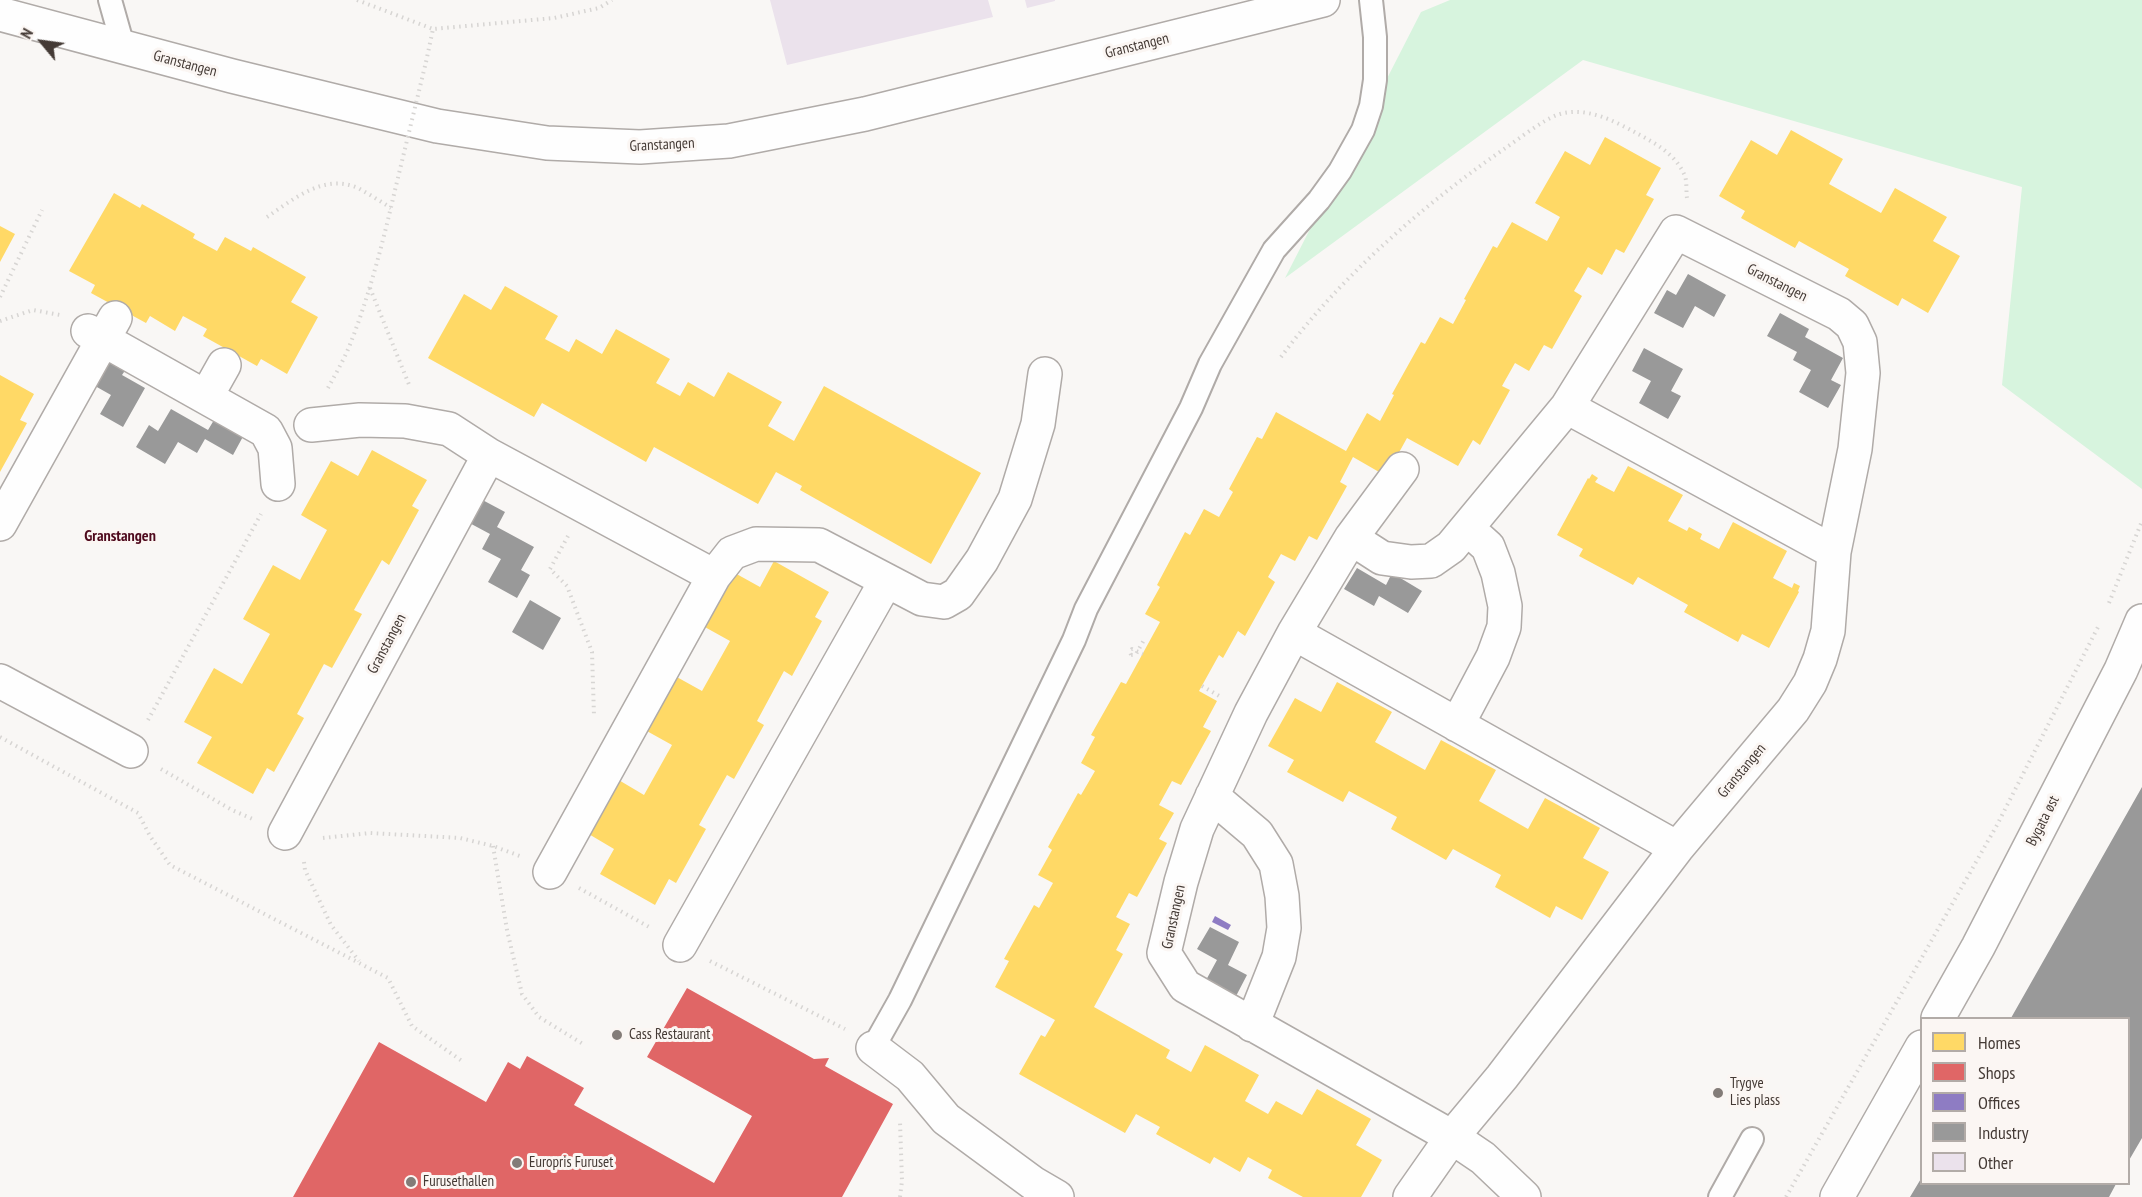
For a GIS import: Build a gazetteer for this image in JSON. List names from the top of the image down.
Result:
{
  "streets": {
    "street": ["Granstangen", "Bygata øst"]
  },
  "districts": ["Granstangen"],
  "places": [
    "Cass Restaurant",
    "Trygve Lies plass",
    "Europris Furuset",
    "Furusethallen"
  ],
  "legend": [
    "Homes",
    "Shops",
    "Offices",
    "Industry",
    "Other"
  ],
  "north": "top left"
}
